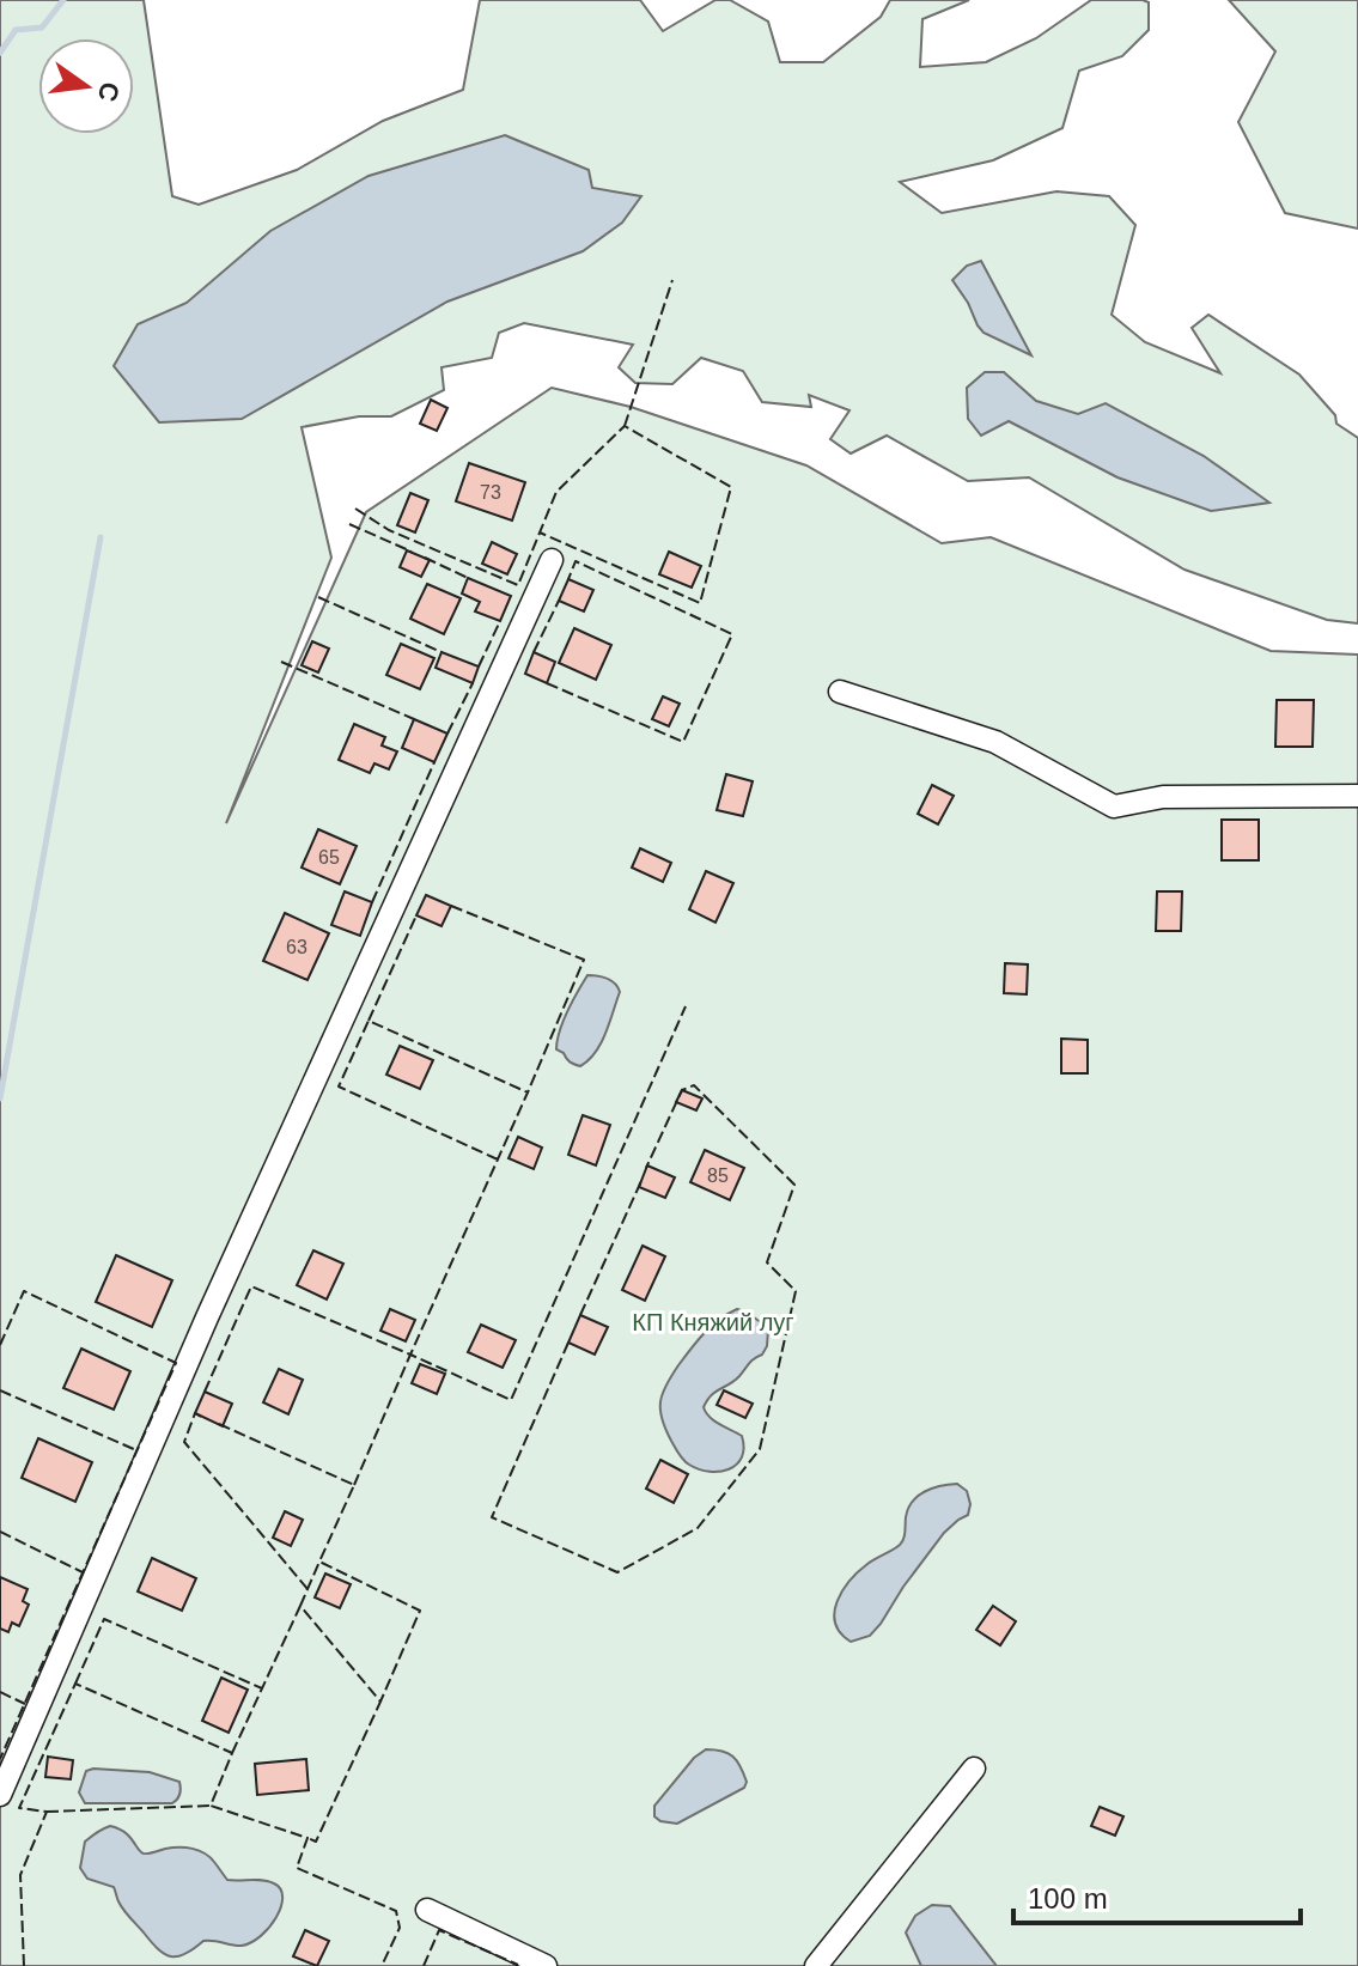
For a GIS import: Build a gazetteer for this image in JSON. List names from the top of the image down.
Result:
{
  "parks": ["КП Княжий луг"],
  "house_numbers": [
    "73",
    "65",
    "63",
    "85"
  ],
  "scale_bar": "100 m",
  "north": "right"
}
